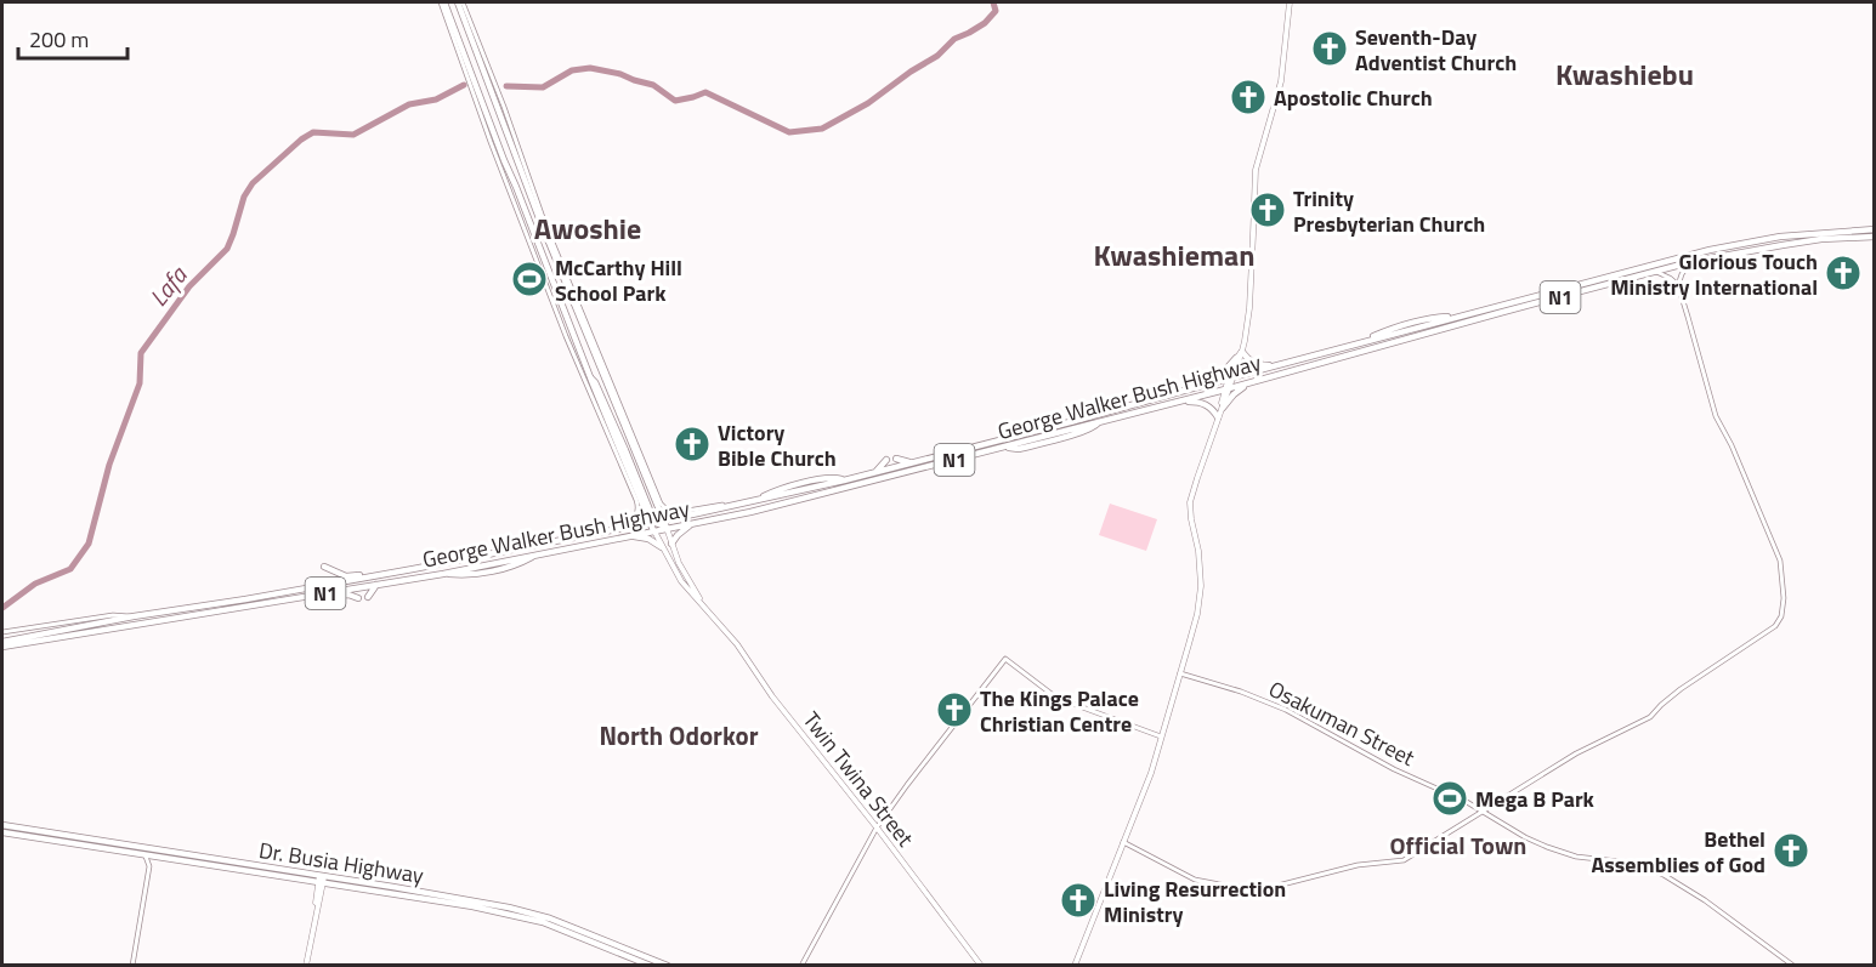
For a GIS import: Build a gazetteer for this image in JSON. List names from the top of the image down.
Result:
{
  "streets": {
    "main road": [
      "N1",
      "George Walker Bush Highway",
      "Twin Twina Street",
      "Dr. Busia Highway"
    ],
    "street": ["Osakuman Street"]
  },
  "crossings": [
    ["George Walker Bush Highway", "Twin Twina Street"]
  ],
  "districts": [
    "Kwashiebu",
    "Awoshie",
    "Kwashieman",
    "North Odorkor",
    "Official Town"
  ],
  "water": ["Lafa"],
  "places": {
    "church": [
      "Seventh-Day Adventist Church",
      "Apostolic Church",
      "Trinity Presbyterian Church",
      "Glorious Touch Ministry International",
      "Victory Bible Church",
      "The Kings Palace Christian Centre",
      "Bethel Assemblies of God",
      "Living Resurrection Ministry"
    ],
    "sports": ["McCarthy Hill School Park", "Mega B Park"]
  },
  "scale_bar": "200 m"
}
